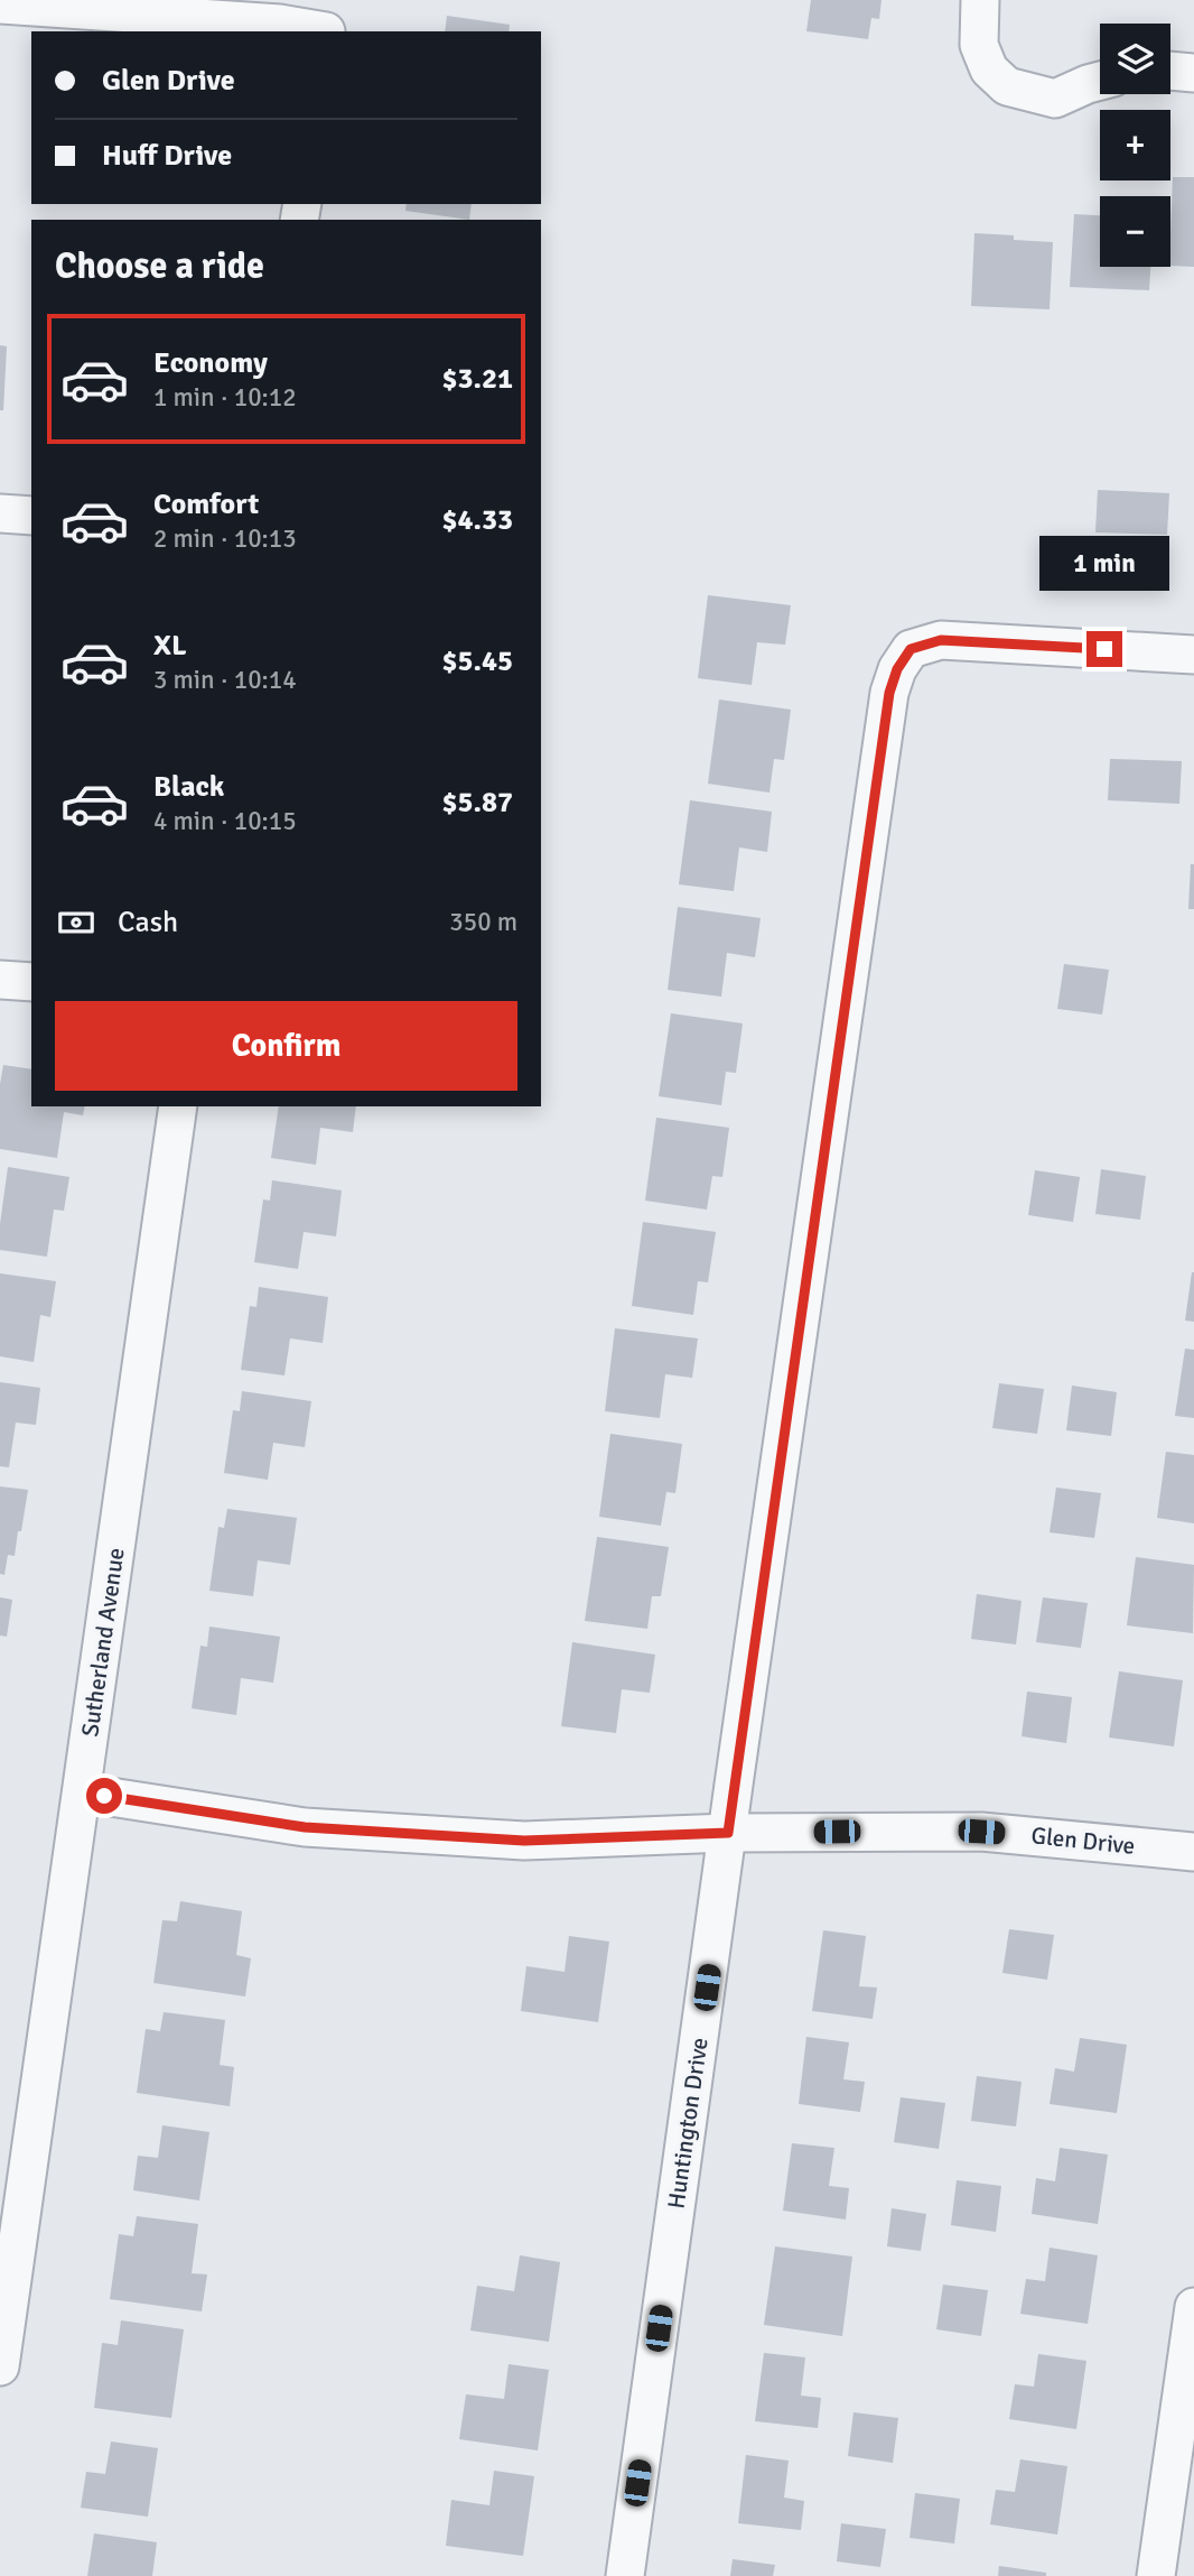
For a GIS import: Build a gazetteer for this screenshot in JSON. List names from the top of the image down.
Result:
{
  "streets": {
    "street": ["Sutherland Avenue", "Glen Drive", "Huntington Drive"]
  },
  "crossings": [
    ["Sutherland Avenue", "Glen Drive"],
    ["Glen Drive", "Huntington Drive"]
  ],
  "page": {
    "map_buttons": ["+", "−"],
    "banner": ["Glen Drive", "Huff Drive"],
    "heading": "Choose a ride",
    "list": [
      {
        "name": "Economy",
        "note": "1 min · 10:12",
        "value": "$3.21"
      },
      {
        "name": "Comfort",
        "note": "2 min · 10:13",
        "value": "$4.33"
      },
      {
        "name": "XL",
        "note": "3 min · 10:14",
        "value": "$5.45"
      },
      {
        "name": "Black",
        "note": "4 min · 10:15",
        "value": "$5.87"
      }
    ],
    "bubble": "1 min",
    "pay": ["Cash", "350 m"],
    "buttons": "Confirm"
  }
}
